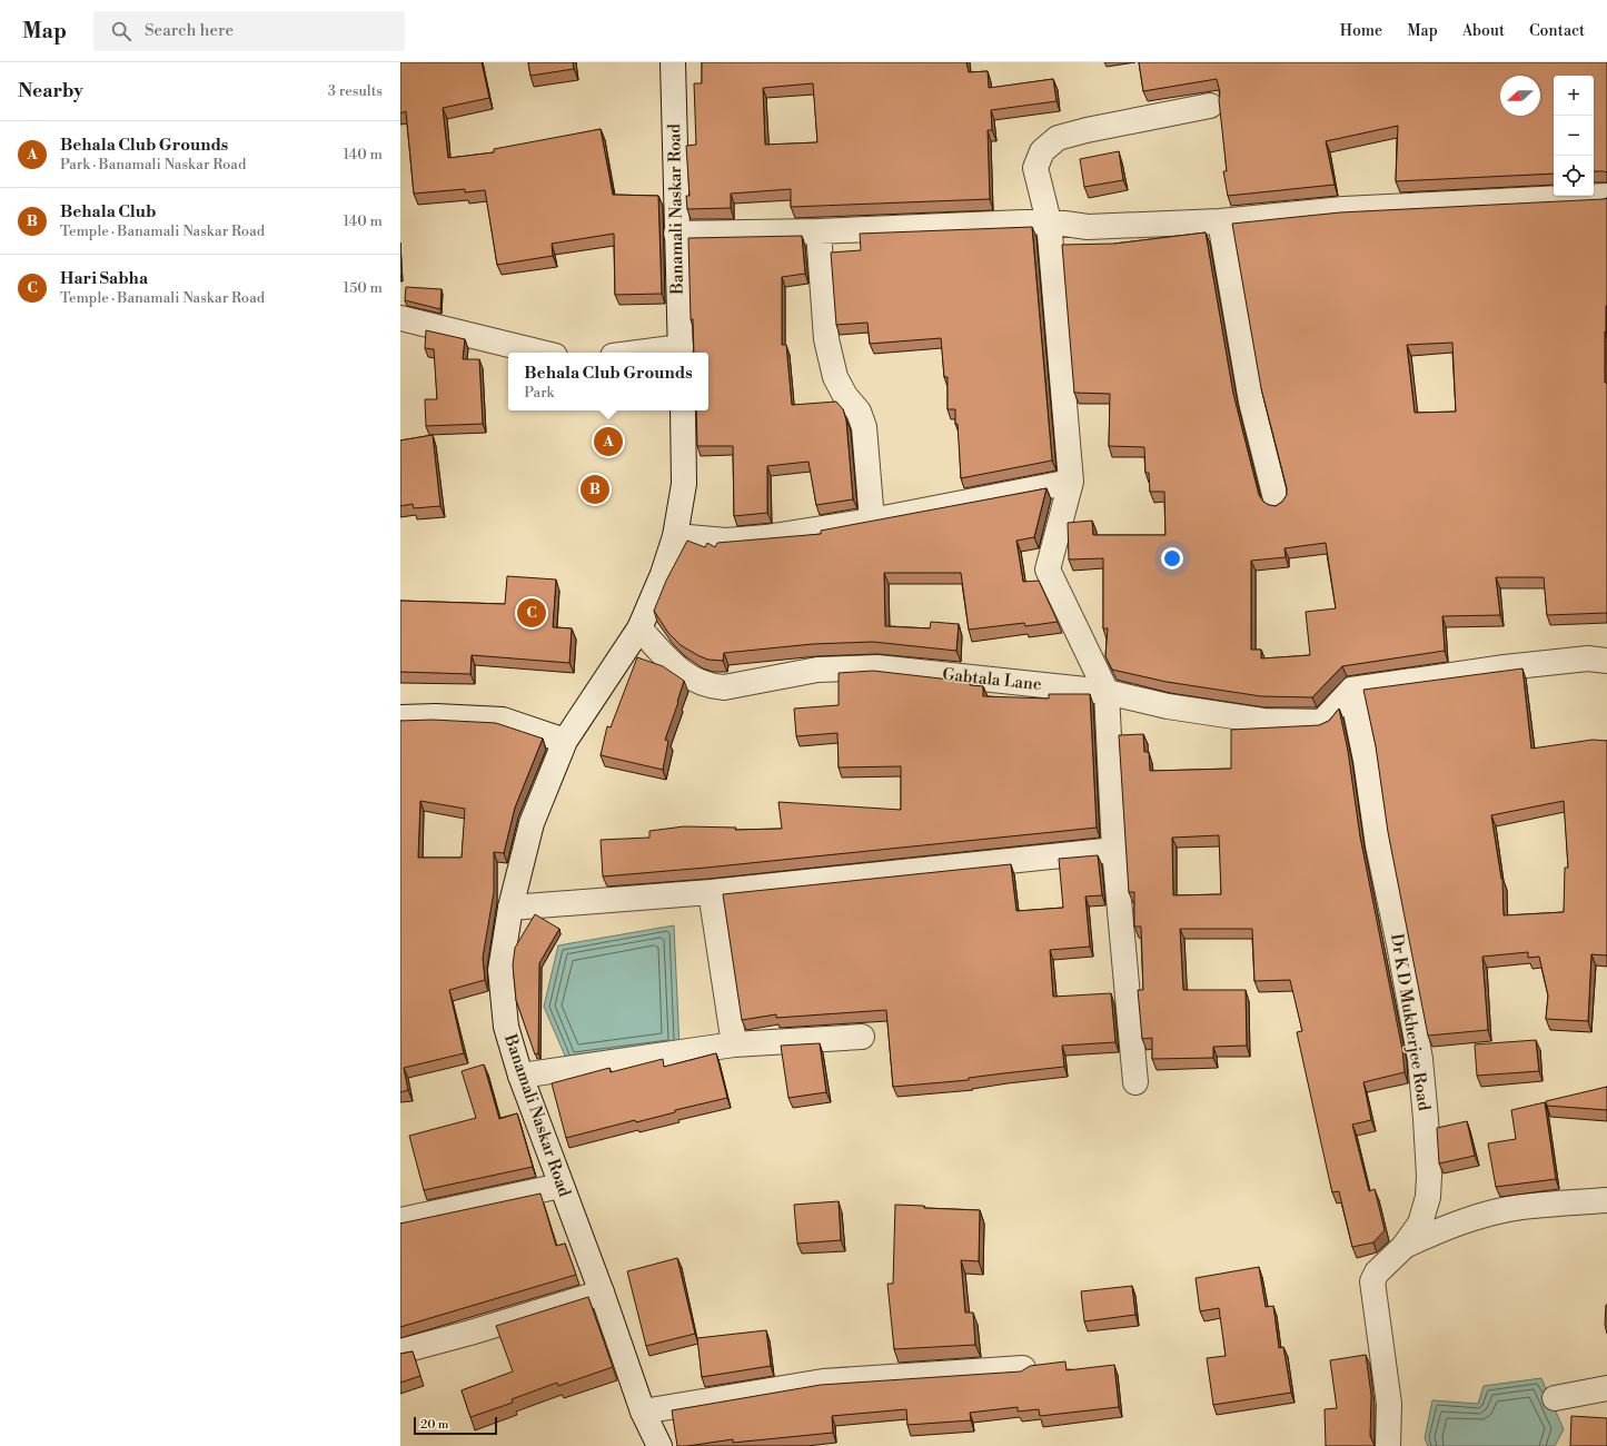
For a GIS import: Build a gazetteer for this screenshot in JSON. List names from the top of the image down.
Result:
{
  "streets": {
    "street": ["Banamali Naskar Road", "Gabtala Lane", "Dr K D Mukherjee Road"]
  },
  "crossings": [
    ["Banamali Naskar Road", "Gabtala Lane"],
    ["Gabtala Lane", "Dr K D Mukherjee Road"]
  ],
  "scale_bar": "20 m",
  "north": "left",
  "page": {
    "header": "Map",
    "search": "Search here",
    "nav": [
      "Home",
      "Map",
      "About",
      "Contact"
    ],
    "heading": ["Nearby", "3 results"],
    "map_buttons": ["+", "−"],
    "list": [
      {
        "mark": "A",
        "name": "Behala Club Grounds",
        "note": "Park · Banamali Naskar Road",
        "value": "140 m"
      },
      {
        "mark": "B",
        "name": "Behala Club",
        "note": "Temple · Banamali Naskar Road",
        "value": "140 m"
      },
      {
        "mark": "C",
        "name": "Hari Sabha",
        "note": "Temple · Banamali Naskar Road",
        "value": "150 m"
      }
    ],
    "popup": ["Behala Club Grounds", "Park"],
    "pins": ["A", "B", "C"],
    "scale": "20 m"
  }
}
